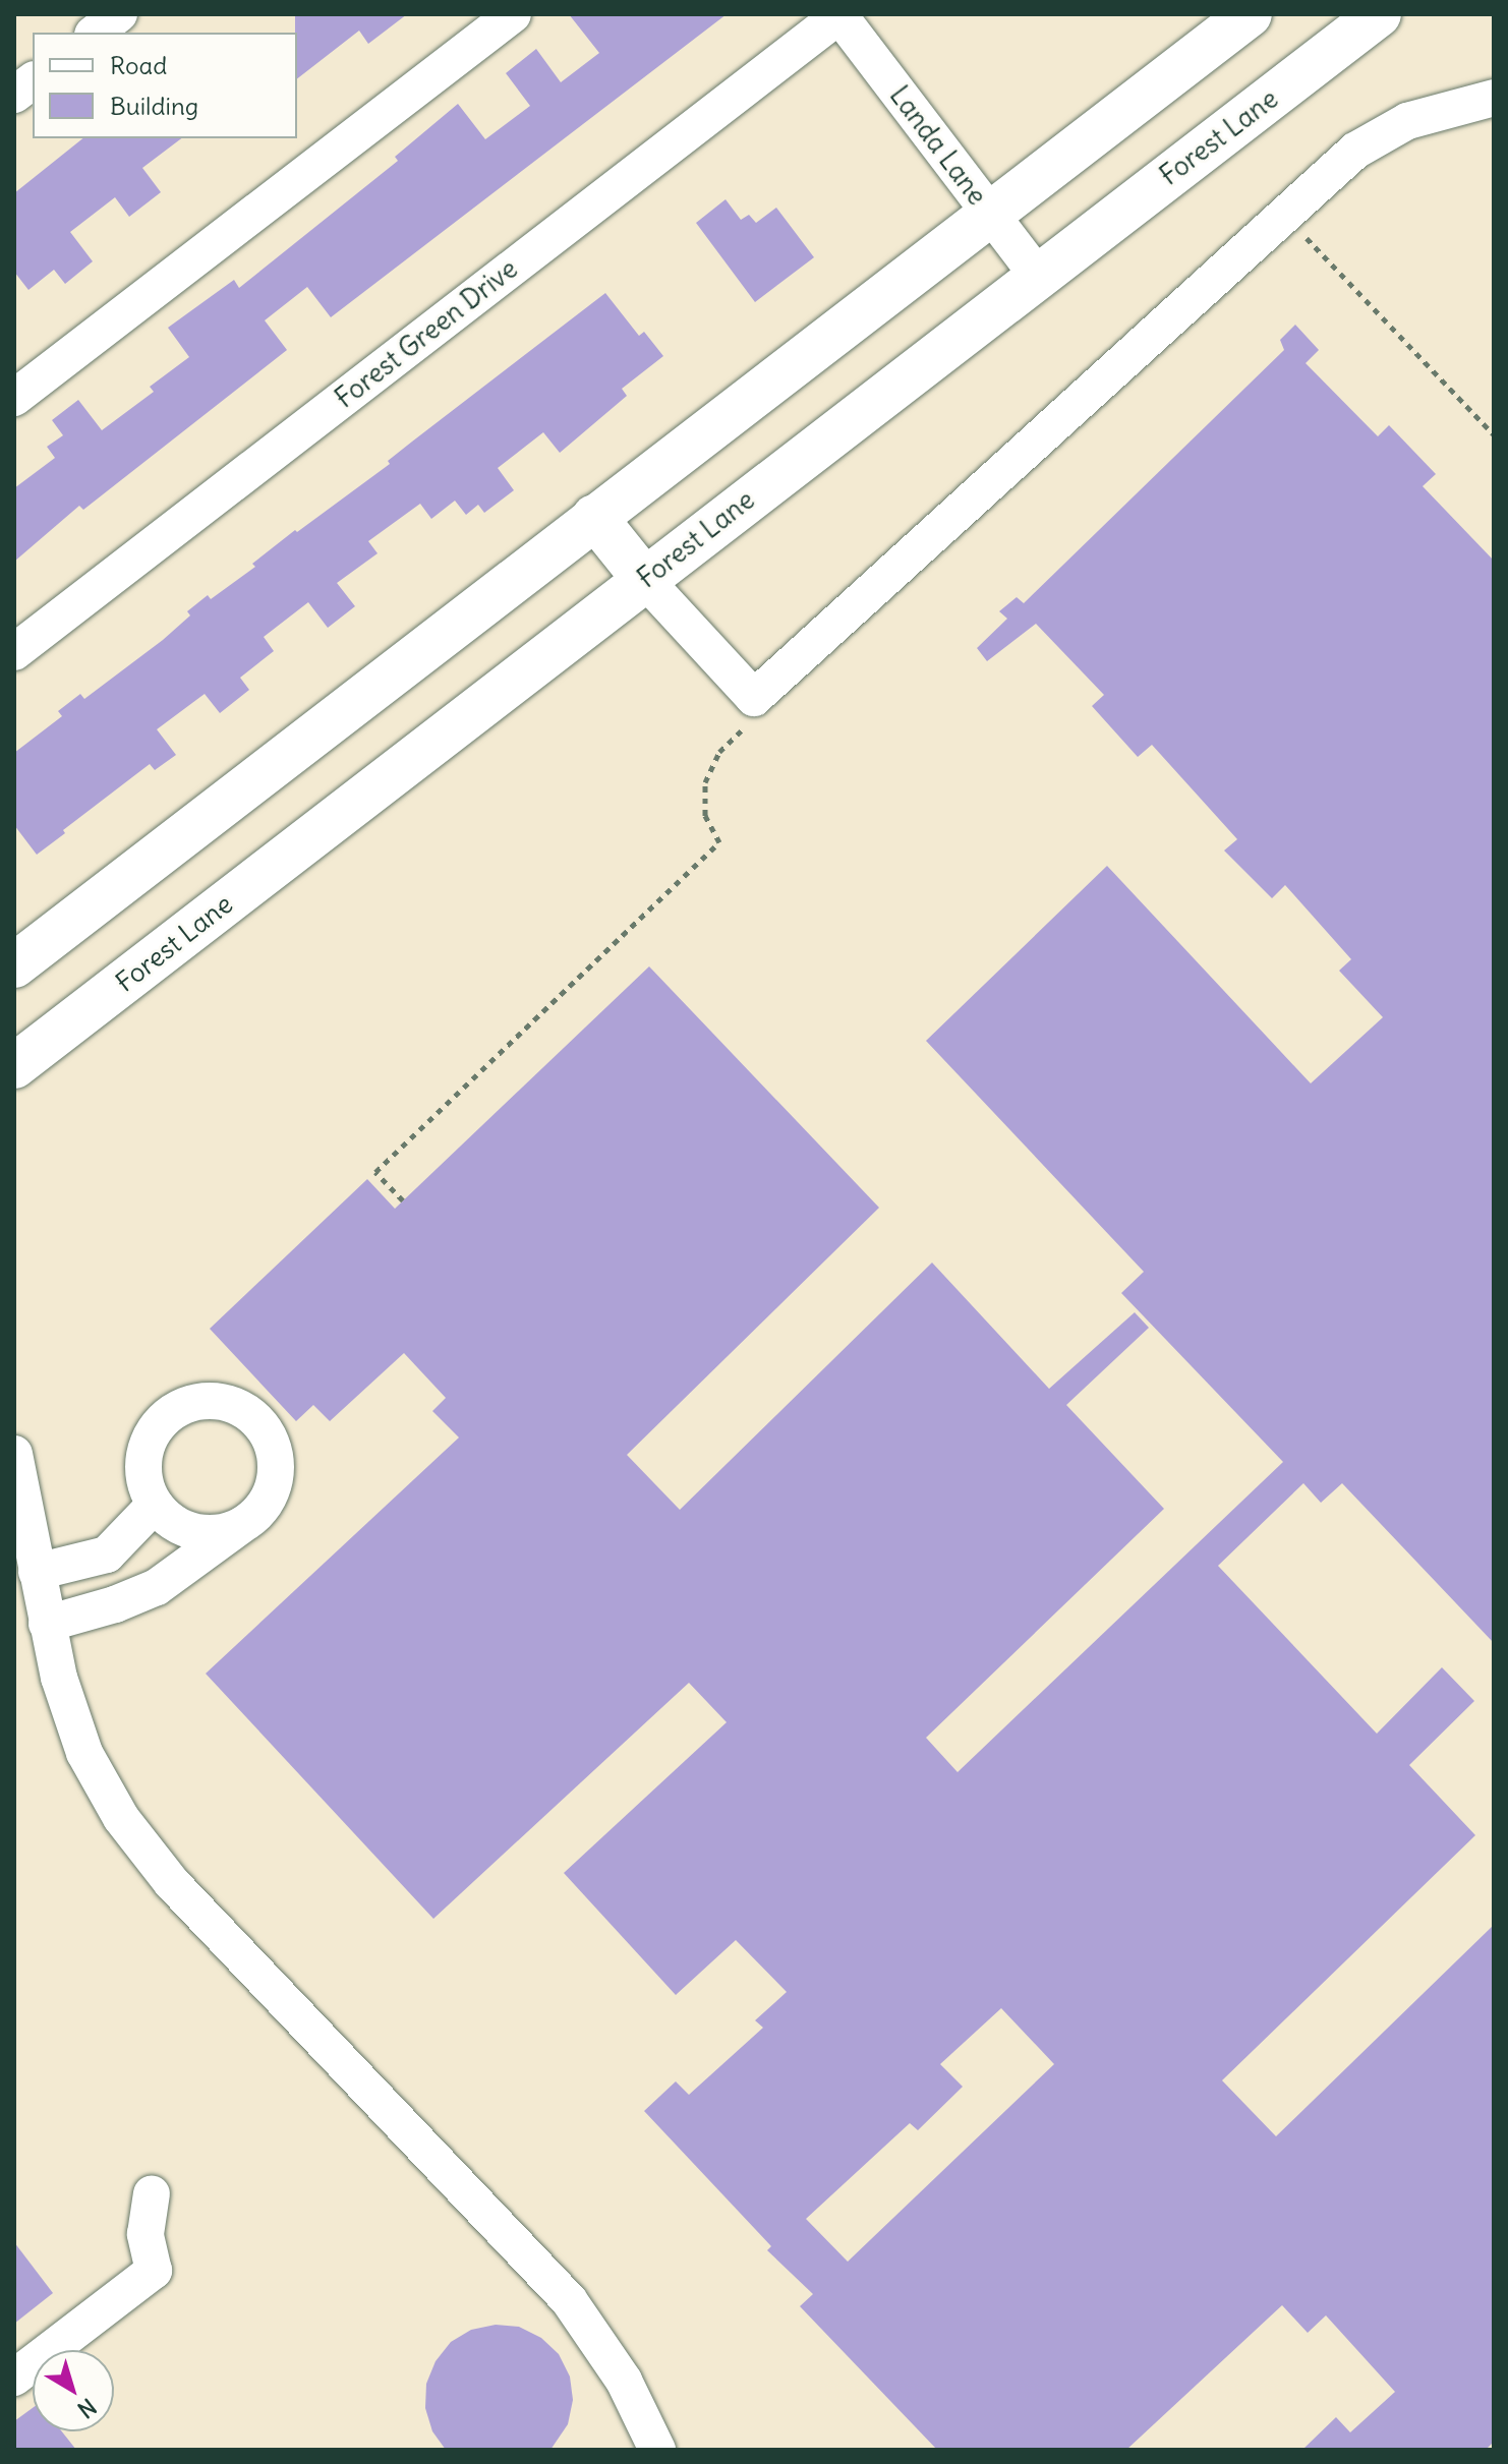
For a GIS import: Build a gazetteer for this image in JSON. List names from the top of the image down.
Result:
{
  "streets": {
    "main road": ["Forest Lane"],
    "street": ["Landa Lane", "Forest Green Drive"]
  },
  "crossings": [
    ["Forest Lane", "Landa Lane"],
    ["Landa Lane", "Forest Green Drive"]
  ],
  "legend": ["Road", "Building"],
  "north": "bottom right"
}
